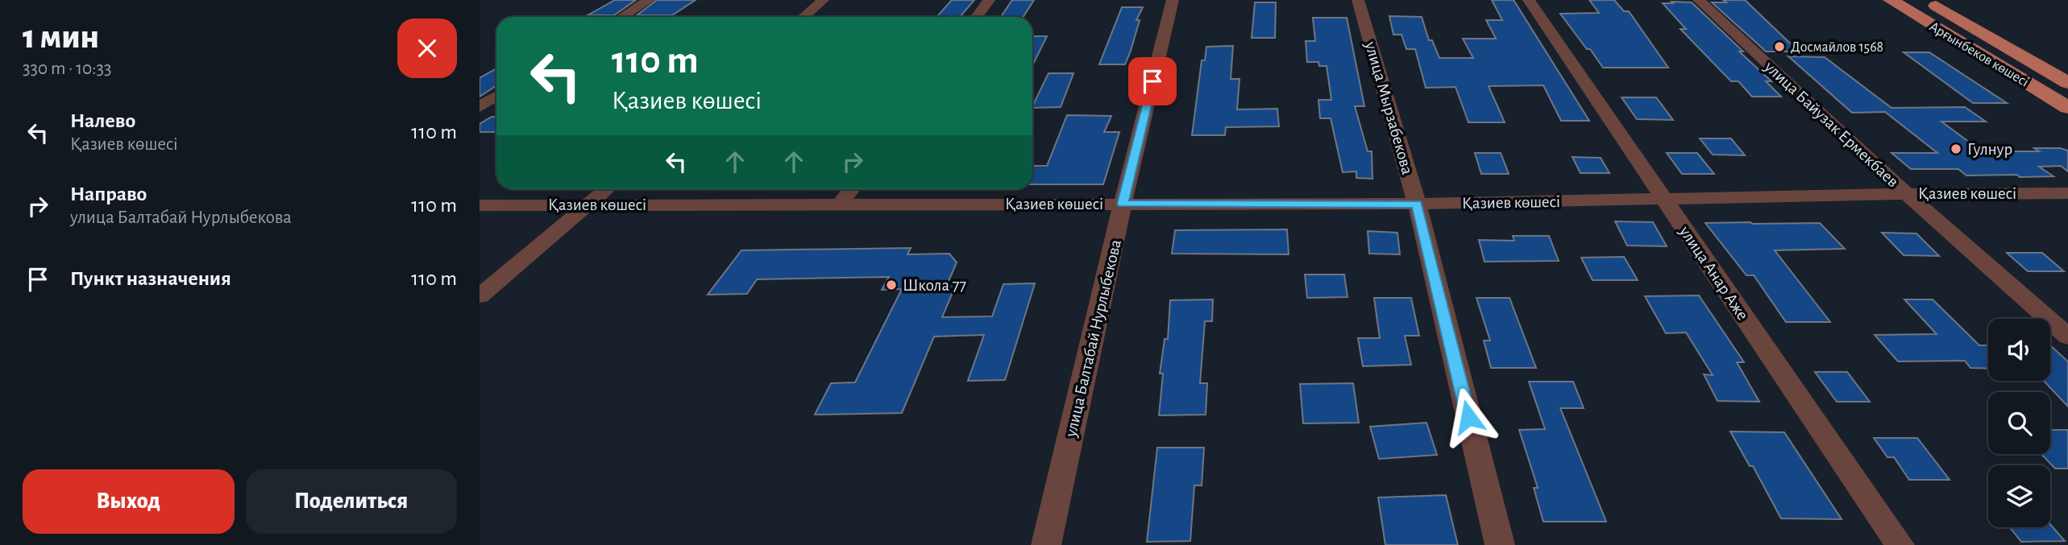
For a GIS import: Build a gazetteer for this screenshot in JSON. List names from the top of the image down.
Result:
{
  "streets": {
    "main road": ["Арғынбеков көшесі"],
    "street": [
      "улица Мырзабекова",
      "улица Байузак Ермекбаев",
      "Қазиев көшесі",
      "улица Анар Аже",
      "улица Балтабай Нурлыбекова"
    ]
  },
  "crossings": [
    ["улица Мырзабекова", "Қазиев көшесі"],
    ["улица Байузак Ермекбаев", "Қазиев көшесі"],
    ["Қазиев көшесі", "улица Анар Аже"],
    ["Қазиев көшесі", "улица Балтабай Нурлыбекова"]
  ],
  "places": ["Досмайлов 1568", "Гулнур", "Школа 77"],
  "page": {
    "heading": ["1 мин", "330 m · 10:33"],
    "turn": ["110 m", "Қазиев көшесі"],
    "list": [
      {
        "name": "Налево",
        "note": "Қазиев көшесі",
        "value": "110 m"
      },
      {
        "name": "Направо",
        "note": "улица Балтабай Нурлыбекова",
        "value": "110 m"
      },
      {
        "name": "Пункт назначения",
        "value": "110 m"
      }
    ],
    "buttons": ["Выход", "Поделиться"]
  }
}
